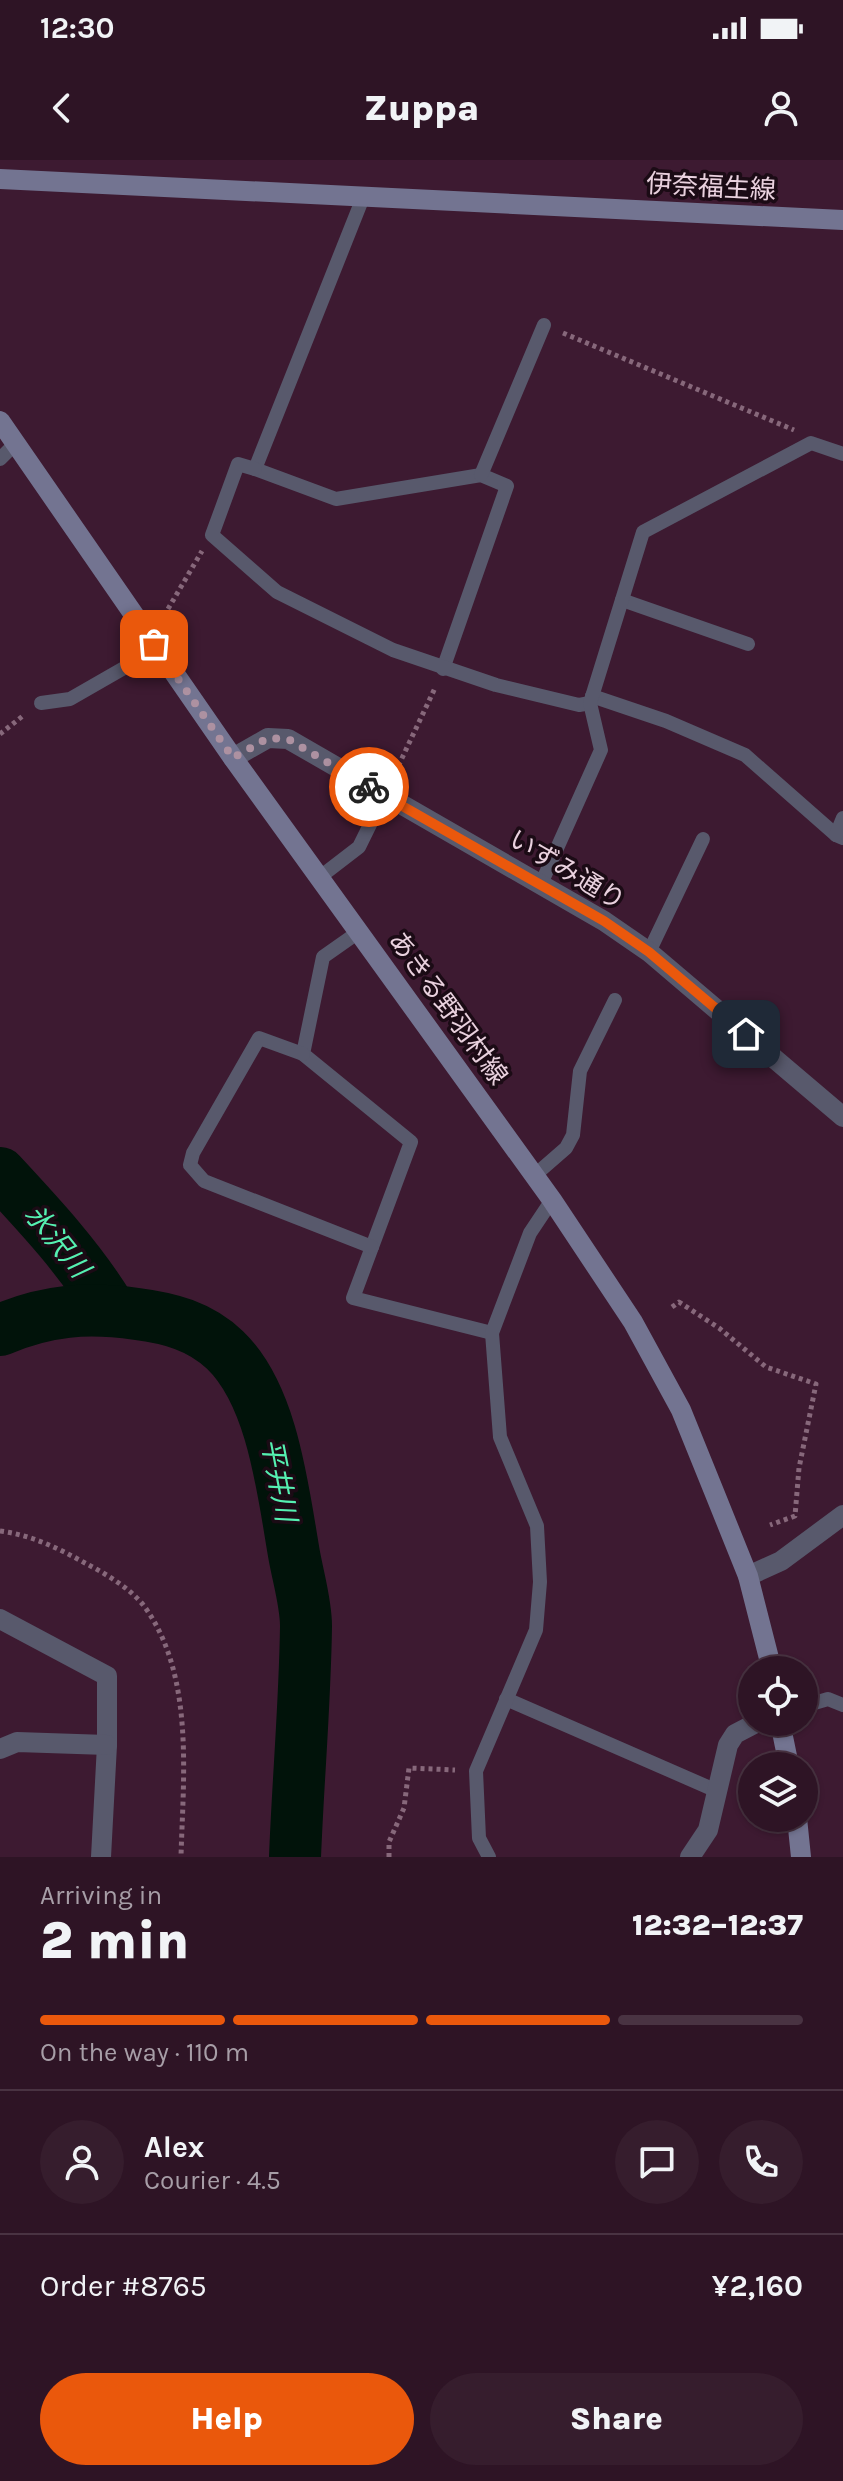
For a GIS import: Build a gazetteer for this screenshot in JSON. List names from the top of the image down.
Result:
{
  "streets": {
    "main road": ["伊奈福生線", "あきる野羽村線"],
    "street": ["いずみ通り"]
  },
  "crossings": [
    ["いずみ通り", "あきる野羽村線"]
  ],
  "water": ["氷沢川", "平井川"],
  "page": {
    "status": "12:30",
    "header": "Zuppa",
    "heading": ["2 min", "Arriving in", "12:32–12:37"],
    "panel": [
      "Alex",
      "Courier · 4.5",
      "Order #8765",
      "¥2,160"
    ],
    "bar": "On the way · 110 m",
    "buttons": ["Help", "Share"]
  }
}
